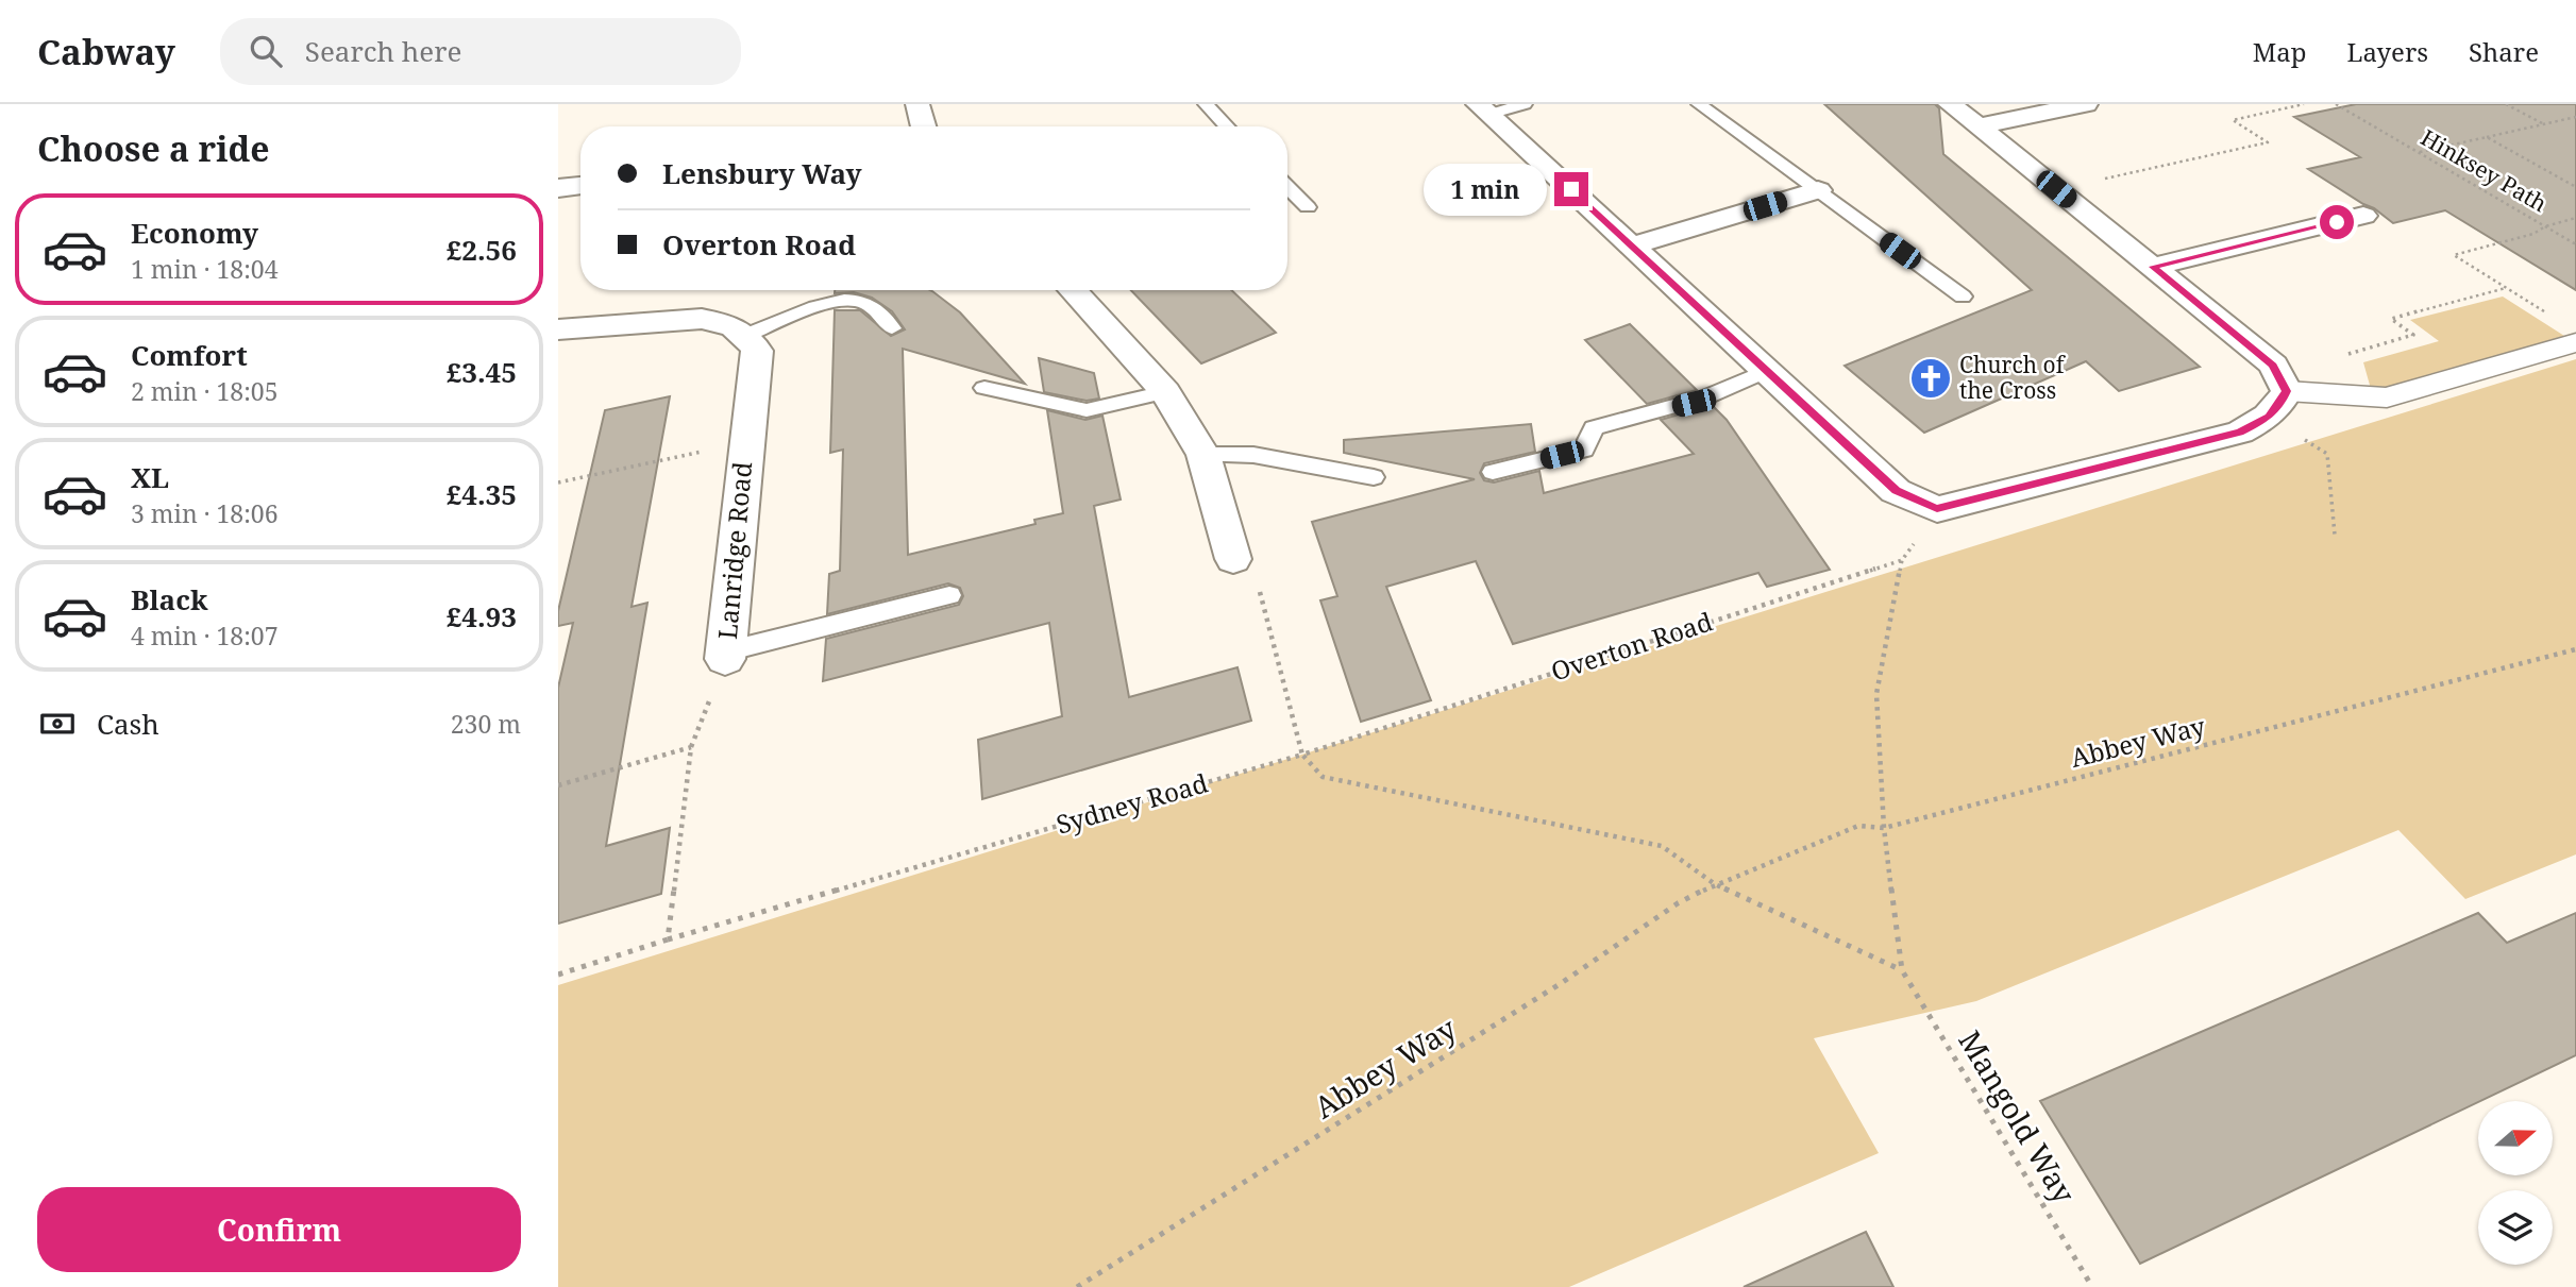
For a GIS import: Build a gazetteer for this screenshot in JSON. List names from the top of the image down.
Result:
{
  "streets": {
    "street": ["Lanridge Road"],
    "path": [
      "Hinksey Path",
      "Overton Road",
      "Abbey Way",
      "Sydney Road",
      "Mangold Way"
    ]
  },
  "crossings": [
    ["Overton Road", "Sydney Road"]
  ],
  "places": {
    "church": ["Church of the Cross"]
  },
  "north": "right",
  "page": {
    "header": "Cabway",
    "search": "Search here",
    "nav": ["Map", "Layers", "Share"],
    "heading": "Choose a ride",
    "banner": ["Lensbury Way", "Overton Road"],
    "bubble": "1 min",
    "list": [
      {
        "name": "Economy",
        "note": "1 min · 18:04",
        "value": "£2.56"
      },
      {
        "name": "Comfort",
        "note": "2 min · 18:05",
        "value": "£3.45"
      },
      {
        "name": "XL",
        "note": "3 min · 18:06",
        "value": "£4.35"
      },
      {
        "name": "Black",
        "note": "4 min · 18:07",
        "value": "£4.93"
      }
    ],
    "pay": ["Cash", "230 m"],
    "buttons": "Confirm"
  }
}
